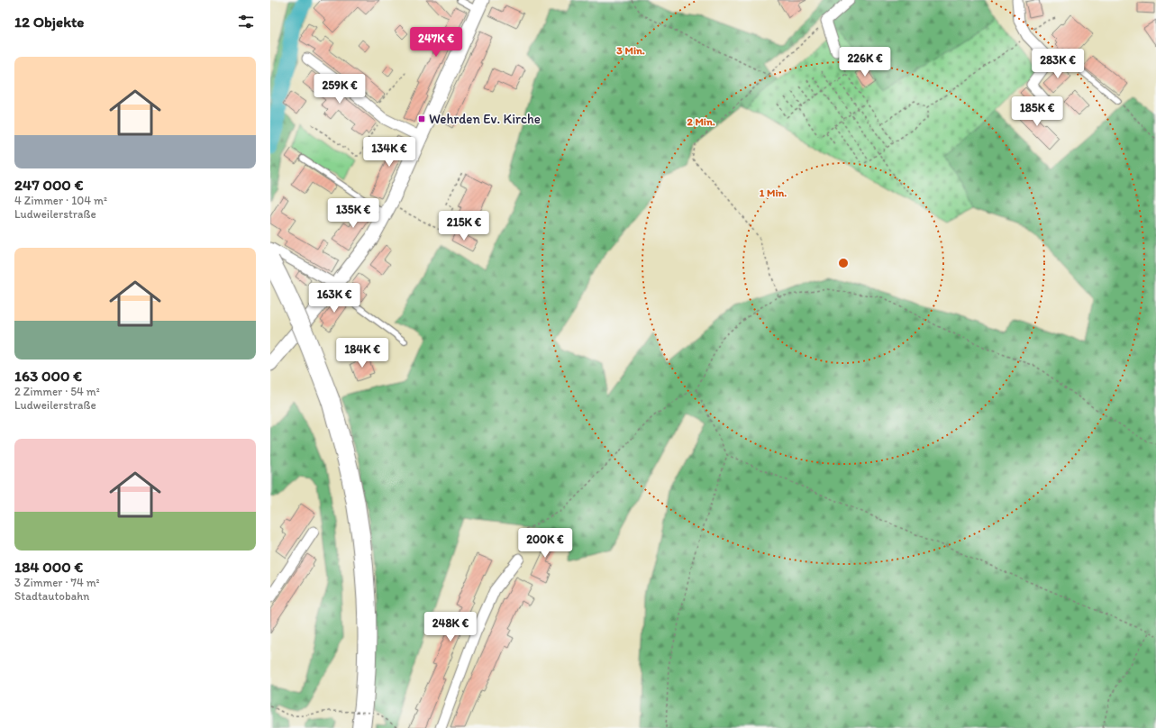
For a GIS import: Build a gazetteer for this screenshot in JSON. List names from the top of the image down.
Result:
{
  "places": {
    "transit": ["Wehrden Ev. Kirche"]
  },
  "page": {
    "heading": "12 Objekte",
    "price": [
      "247K €",
      "226K €",
      "283K €",
      "259K €",
      "185K €",
      "134K €",
      "135K €",
      "215K €",
      "163K €",
      "184K €",
      "200K €",
      "248K €"
    ],
    "list": [
      {
        "name": "247 000 €",
        "note": "4 Zimmer · 104 m² · Ludweilerstraße"
      },
      {
        "name": "163 000 €",
        "note": "2 Zimmer · 54 m² · Ludweilerstraße"
      },
      {
        "name": "184 000 €",
        "note": "3 Zimmer · 74 m² · Stadtautobahn"
      }
    ]
  },
  "rings": ["3 Min.", "2 Min.", "1 Min."]
}
